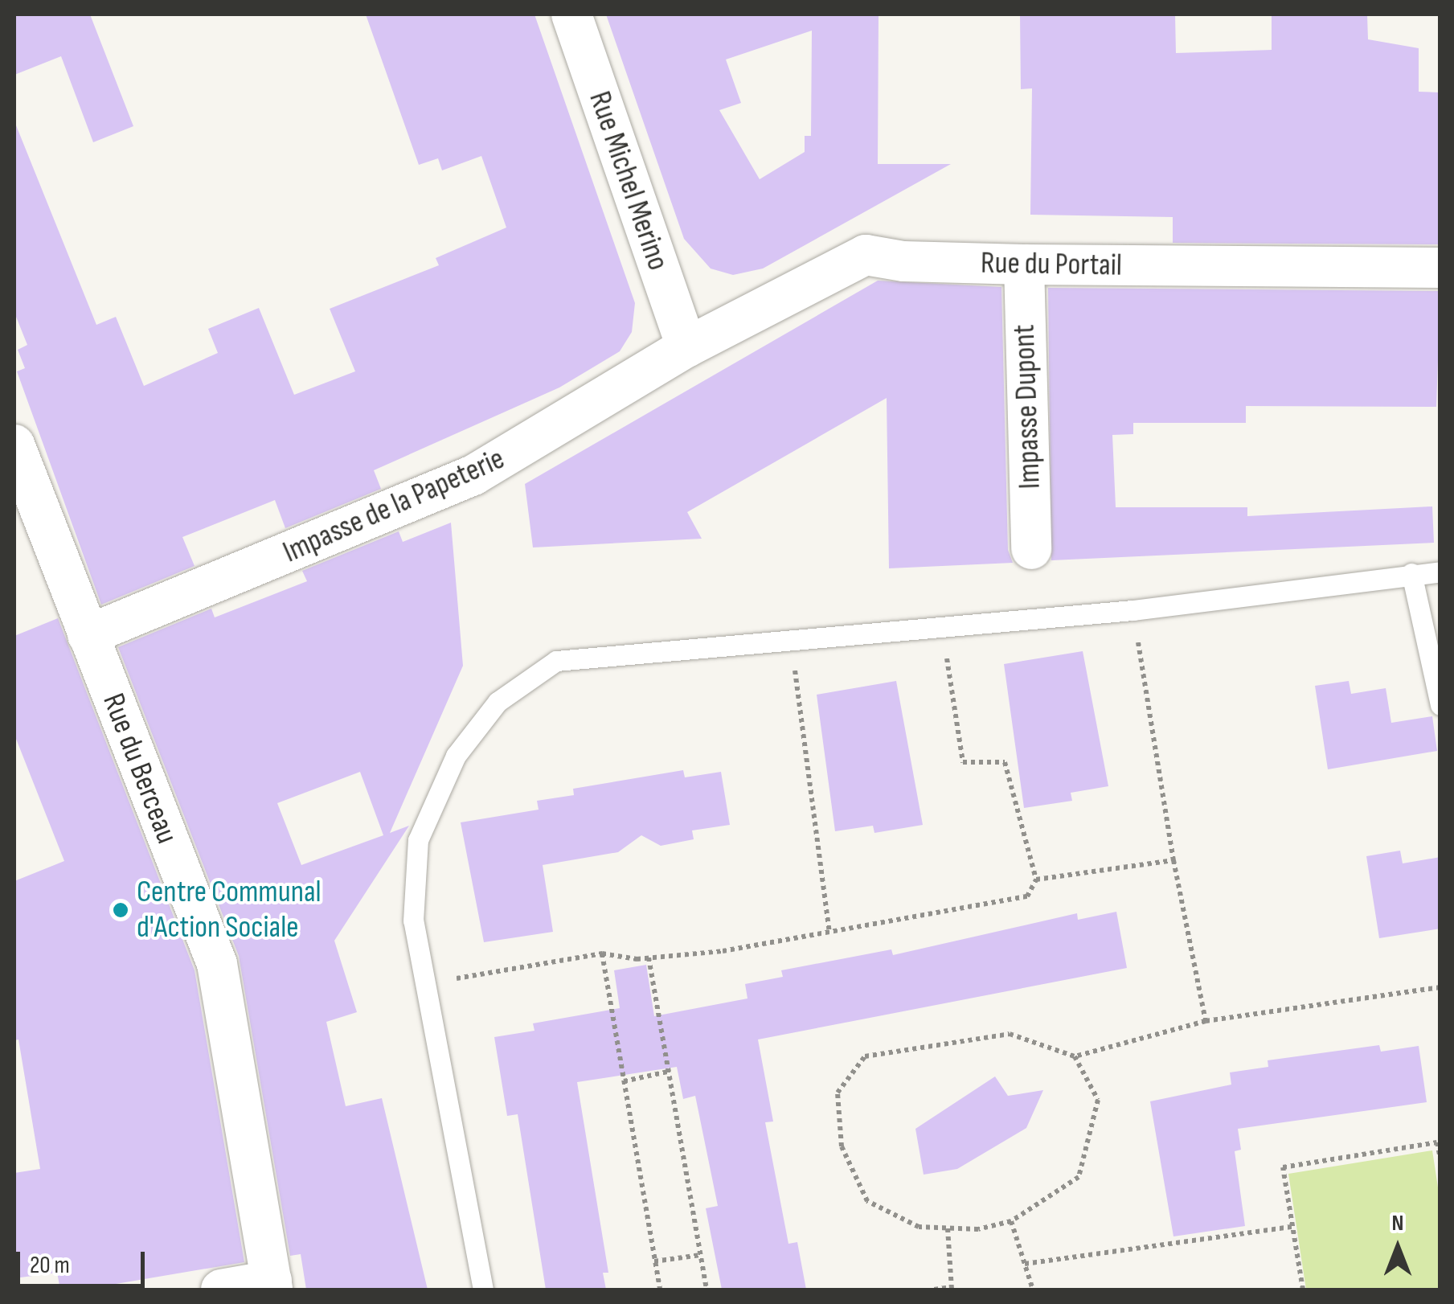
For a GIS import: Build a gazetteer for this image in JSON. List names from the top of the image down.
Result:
{
  "streets": {
    "street": [
      "Rue Michel Merino",
      "Rue du Portail",
      "Impasse Dupont",
      "Impasse de la Papeterie",
      "Rue du Berceau"
    ]
  },
  "crossings": [
    ["Rue Michel Merino", "Rue du Portail"],
    ["Rue Michel Merino", "Impasse de la Papeterie"],
    ["Rue du Portail", "Impasse Dupont"],
    ["Rue du Portail", "Impasse de la Papeterie"],
    ["Impasse de la Papeterie", "Rue du Berceau"]
  ],
  "places": ["Centre Communal d'Action Sociale"],
  "scale_bar": "20 m",
  "north": "top"
}
